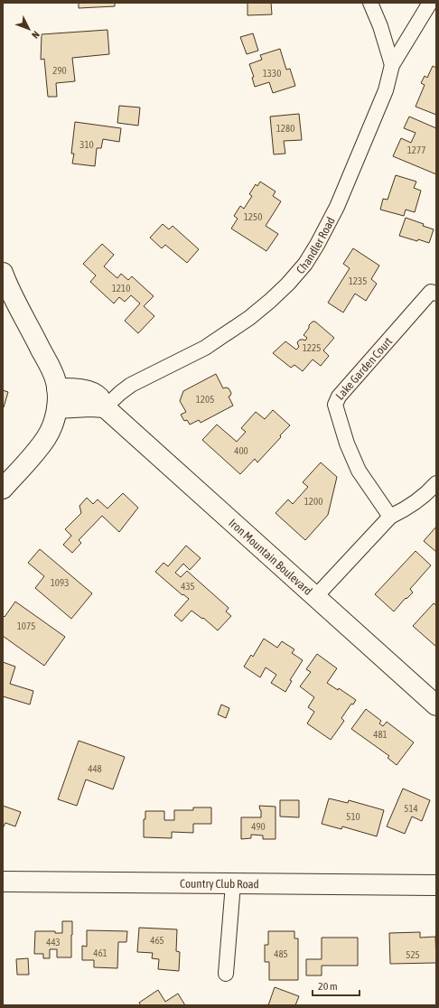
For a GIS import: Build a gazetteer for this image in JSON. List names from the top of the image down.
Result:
{
  "streets": {
    "street": [
      "Chandler Road",
      "Lake Garden Court",
      "Iron Mountain Boulevard",
      "Country Club Road"
    ]
  },
  "crossings": [
    ["Chandler Road", "Iron Mountain Boulevard"]
  ],
  "house_numbers": [
    "290",
    "1330",
    "1280",
    "310",
    "1277",
    "1250",
    "1235",
    "1210",
    "1225",
    "1205",
    "400",
    "1200",
    "1093",
    "435",
    "1075",
    "481",
    "448",
    "514",
    "510",
    "490",
    "465",
    "443",
    "461",
    "485",
    "525"
  ],
  "scale_bar": "20 m",
  "north": "bottom right"
}
